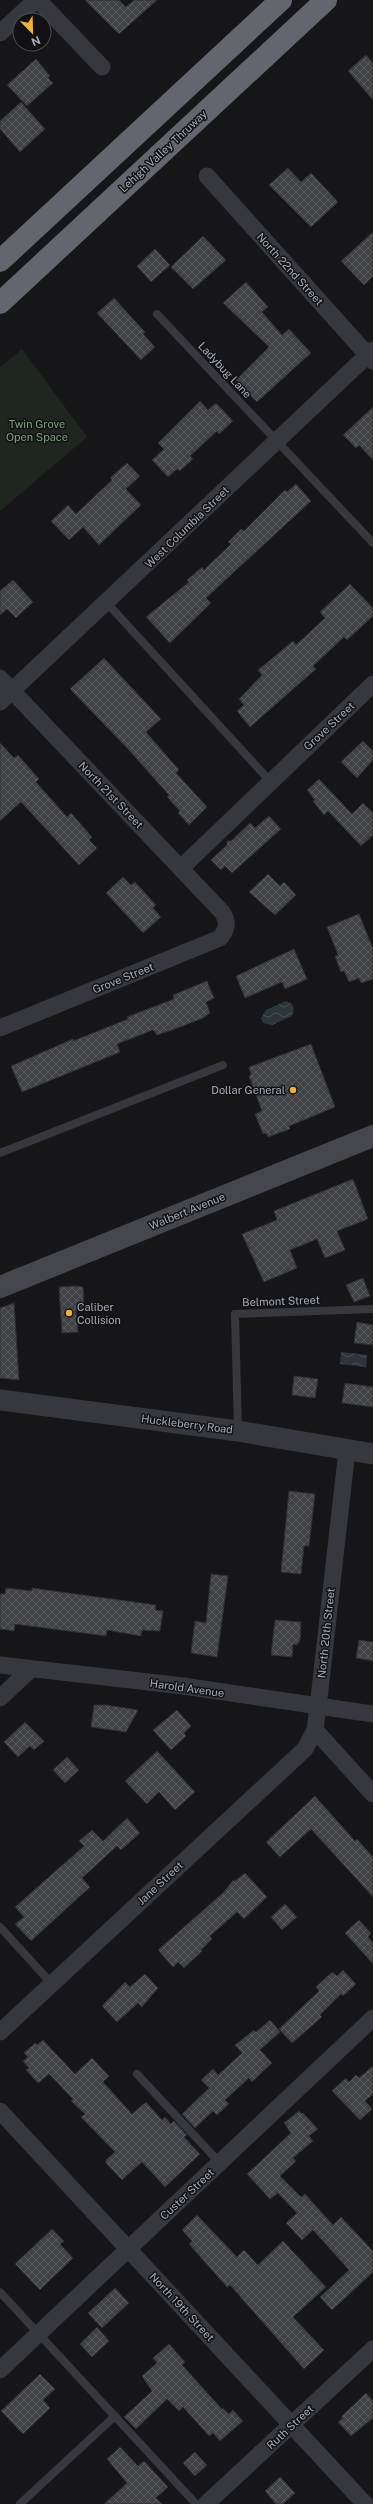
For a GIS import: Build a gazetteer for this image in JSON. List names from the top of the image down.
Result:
{
  "streets": {
    "highway": ["Lehigh Valley Thruway"],
    "main road": ["Walbert Avenue"],
    "street": [
      "North 22nd Street",
      "West Columbia Street",
      "Grove Street",
      "North 21st Street",
      "Huckleberry Road",
      "North 20th Street",
      "Harold Avenue",
      "Jane Street",
      "Custer Street",
      "North 19th Street",
      "Ruth Street"
    ],
    "lane": ["Ladybug Lane", "Belmont Street"]
  },
  "crossings": [
    ["North 22nd Street", "West Columbia Street"],
    ["Ladybug Lane", "West Columbia Street"],
    ["West Columbia Street", "North 21st Street"],
    ["Grove Street", "North 21st Street"],
    ["Belmont Street", "Huckleberry Road"],
    ["Huckleberry Road", "North 20th Street"],
    ["North 20th Street", "Harold Avenue"],
    ["North 20th Street", "Jane Street"],
    ["Custer Street", "North 19th Street"],
    ["North 19th Street", "Ruth Street"]
  ],
  "parks": ["Twin Grove Open Space"],
  "places": ["Dollar General", "Caliber Collision"],
  "north": "bottom right"
}
